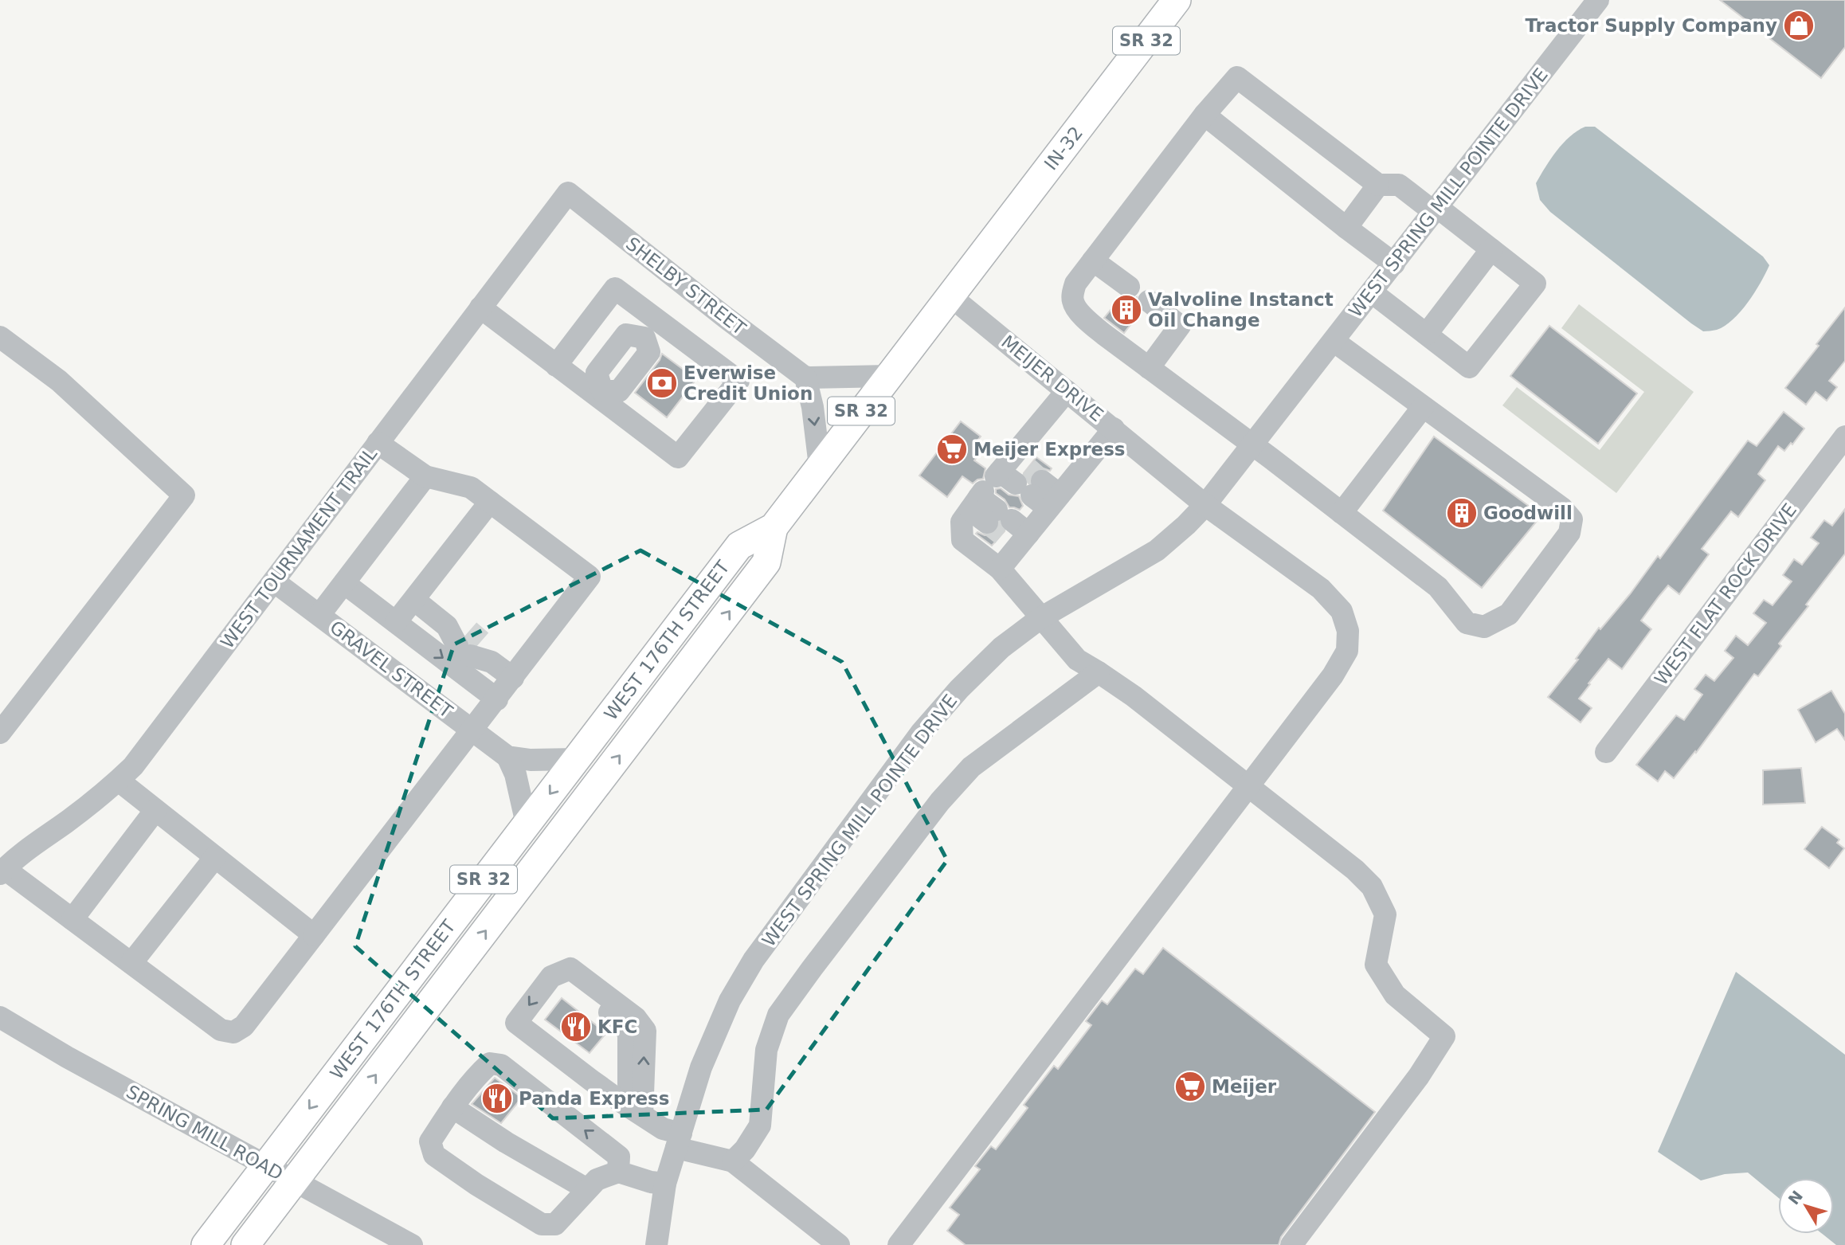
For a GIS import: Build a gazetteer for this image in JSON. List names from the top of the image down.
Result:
{
  "streets": {
    "main road": ["SR 32", "IN-32", "WEST 176TH STREET"],
    "street": [
      "WEST SPRING MILL POINTE DRIVE",
      "SHELBY STREET",
      "MEIJER DRIVE",
      "WEST TOURNAMENT TRAIL",
      "WEST FLAT ROCK DRIVE",
      "GRAVEL STREET",
      "SPRING MILL ROAD"
    ]
  },
  "crossings": [
    ["IN-32", "MEIJER DRIVE"],
    ["IN-32", "WEST 176TH STREET"],
    ["WEST SPRING MILL POINTE DRIVE", "MEIJER DRIVE"],
    ["SHELBY STREET", "WEST TOURNAMENT TRAIL"],
    ["MEIJER DRIVE", "WEST 176TH STREET"],
    ["WEST TOURNAMENT TRAIL", "GRAVEL STREET"],
    ["WEST 176TH STREET", "SPRING MILL ROAD"]
  ],
  "places": {
    "shop": ["Tractor Supply Company"],
    "building": ["Valvoline Instanct Oil Change", "Goodwill"],
    "bank": ["Everwise Credit Union"],
    "supermarket": ["Meijer Express", "Meijer"],
    "restaurant": ["KFC", "Panda Express"]
  },
  "north": "top left"
}
